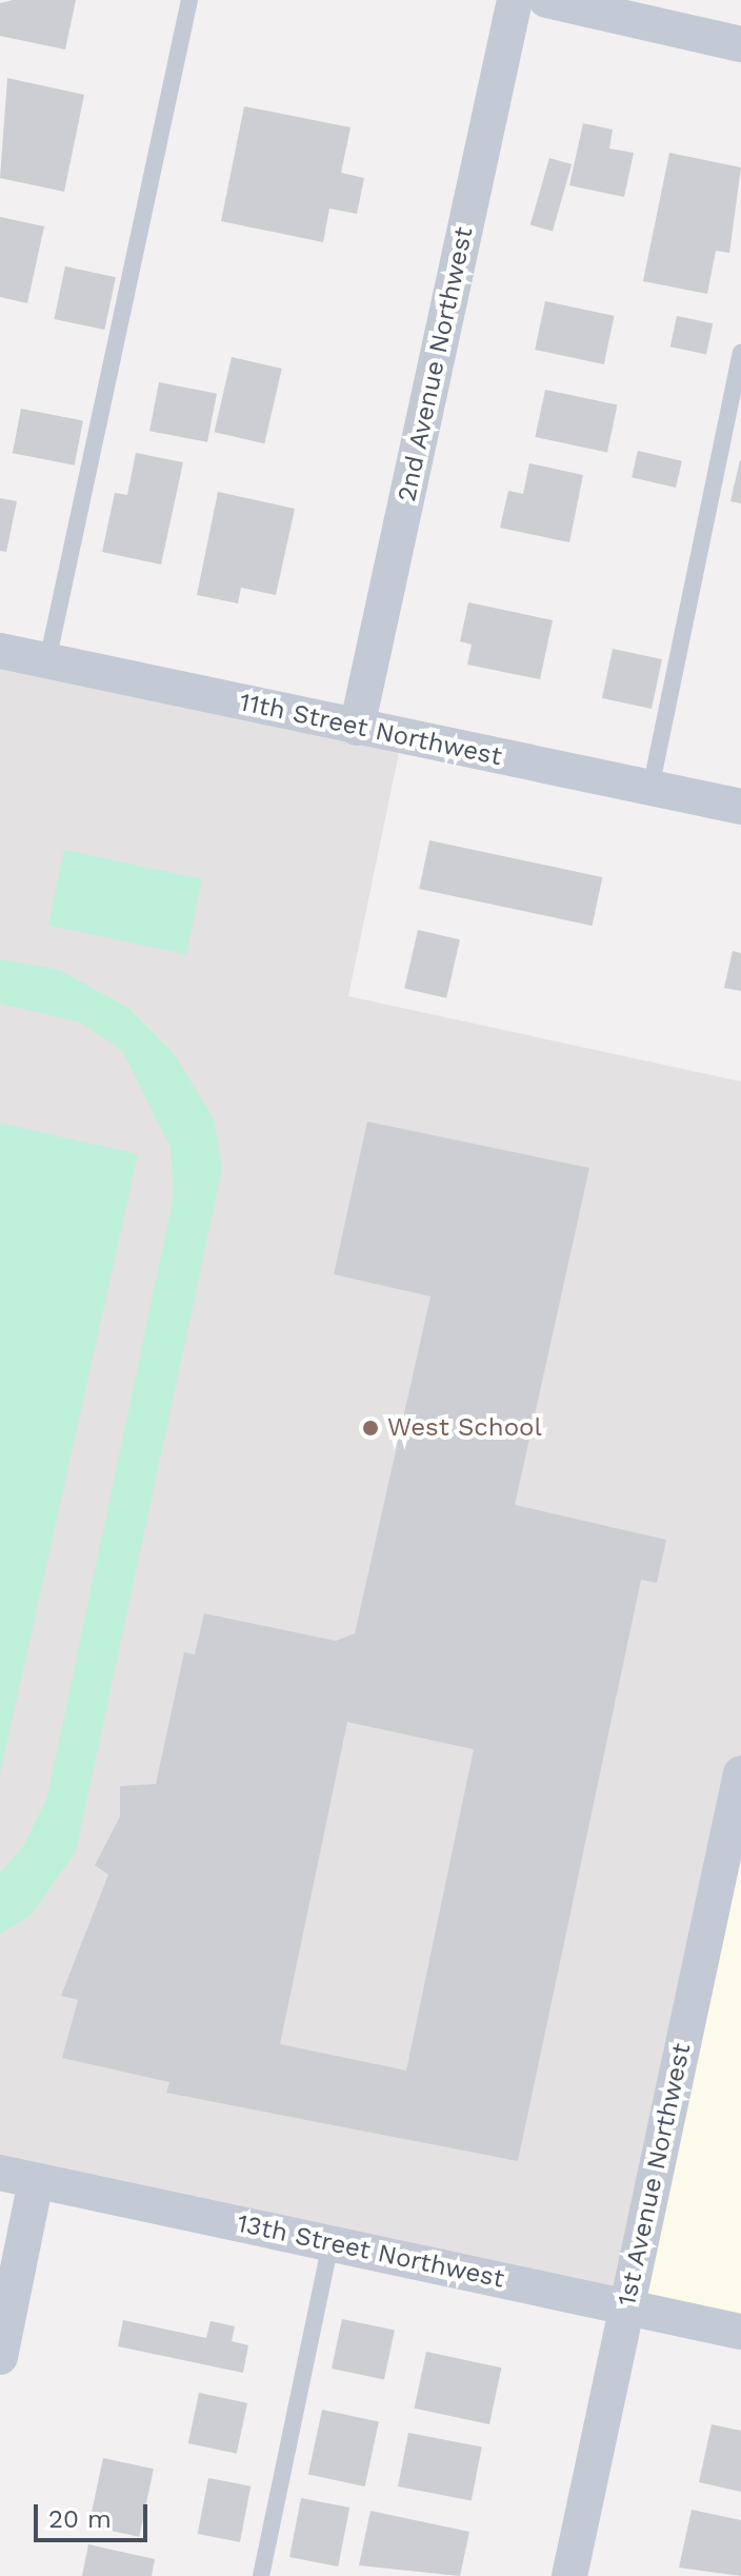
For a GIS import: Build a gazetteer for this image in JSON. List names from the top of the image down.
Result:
{
  "streets": {
    "street": [
      "2nd Avenue Northwest",
      "11th Street Northwest",
      "1st Avenue Northwest",
      "13th Street Northwest"
    ]
  },
  "crossings": [
    ["2nd Avenue Northwest", "11th Street Northwest"],
    ["1st Avenue Northwest", "13th Street Northwest"]
  ],
  "places": ["West School"],
  "scale_bar": "20 m"
}
